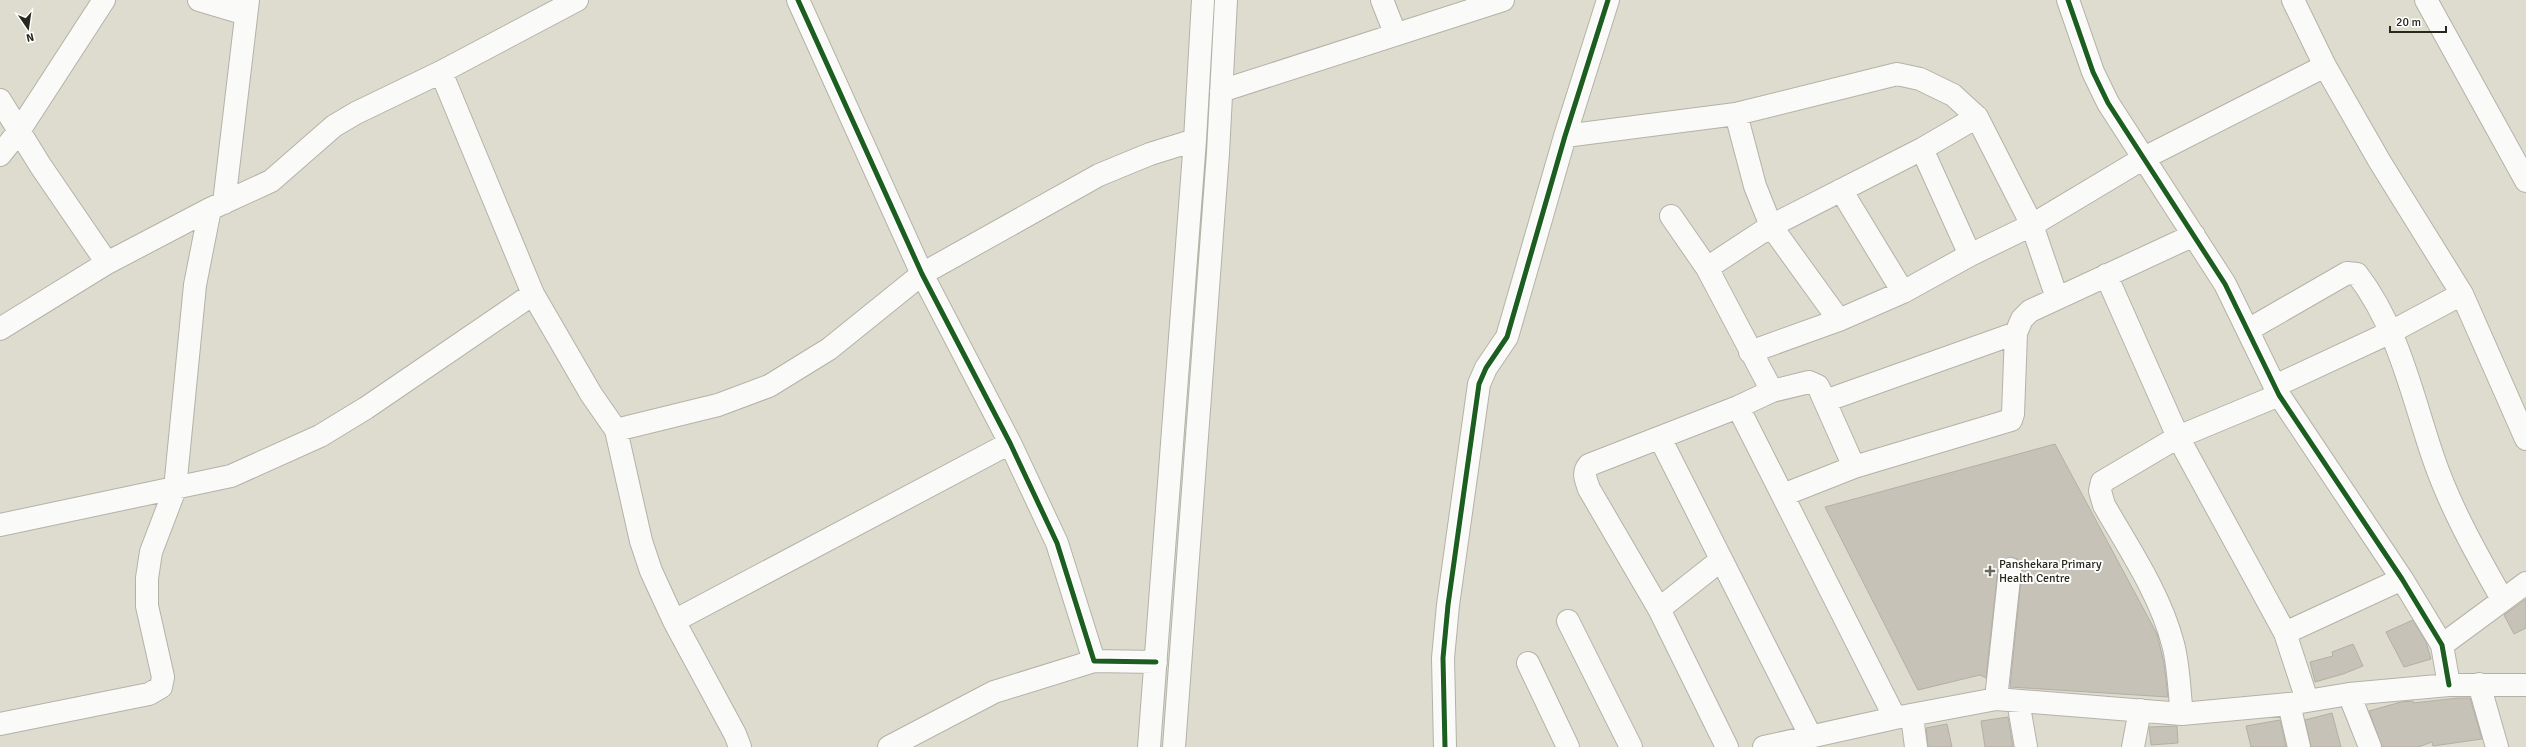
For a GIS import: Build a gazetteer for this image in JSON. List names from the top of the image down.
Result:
{
  "places": {
    "health": ["Panshekara Primary Health Centre"]
  },
  "scale_bar": "20 m",
  "north": "bottom"
}
